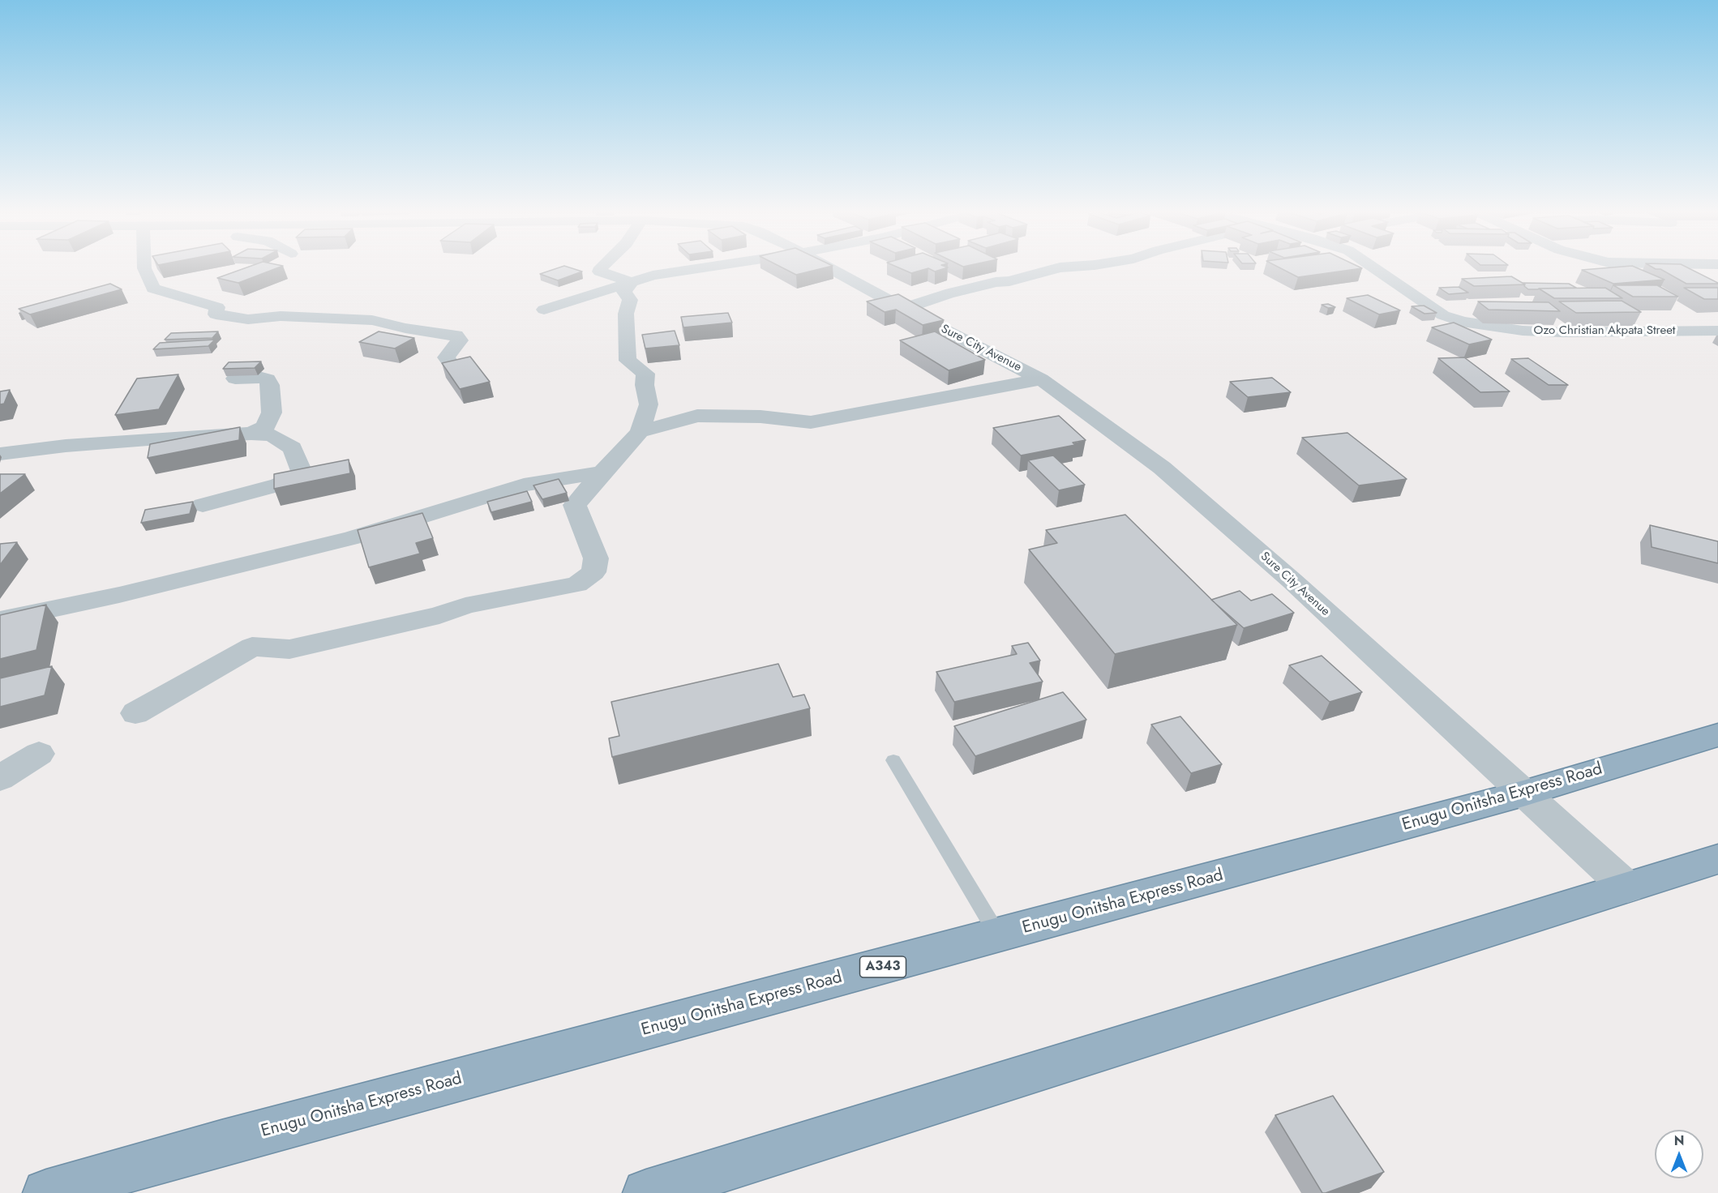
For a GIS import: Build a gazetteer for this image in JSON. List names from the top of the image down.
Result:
{
  "streets": {
    "highway": ["Enugu Onitsha Express Road", "A343"],
    "street": ["Ozo Christian Akpata Street", "Sure City Avenue"]
  },
  "crossings": [
    ["Sure City Avenue", "Enugu Onitsha Express Road"]
  ],
  "north": "top"
}
